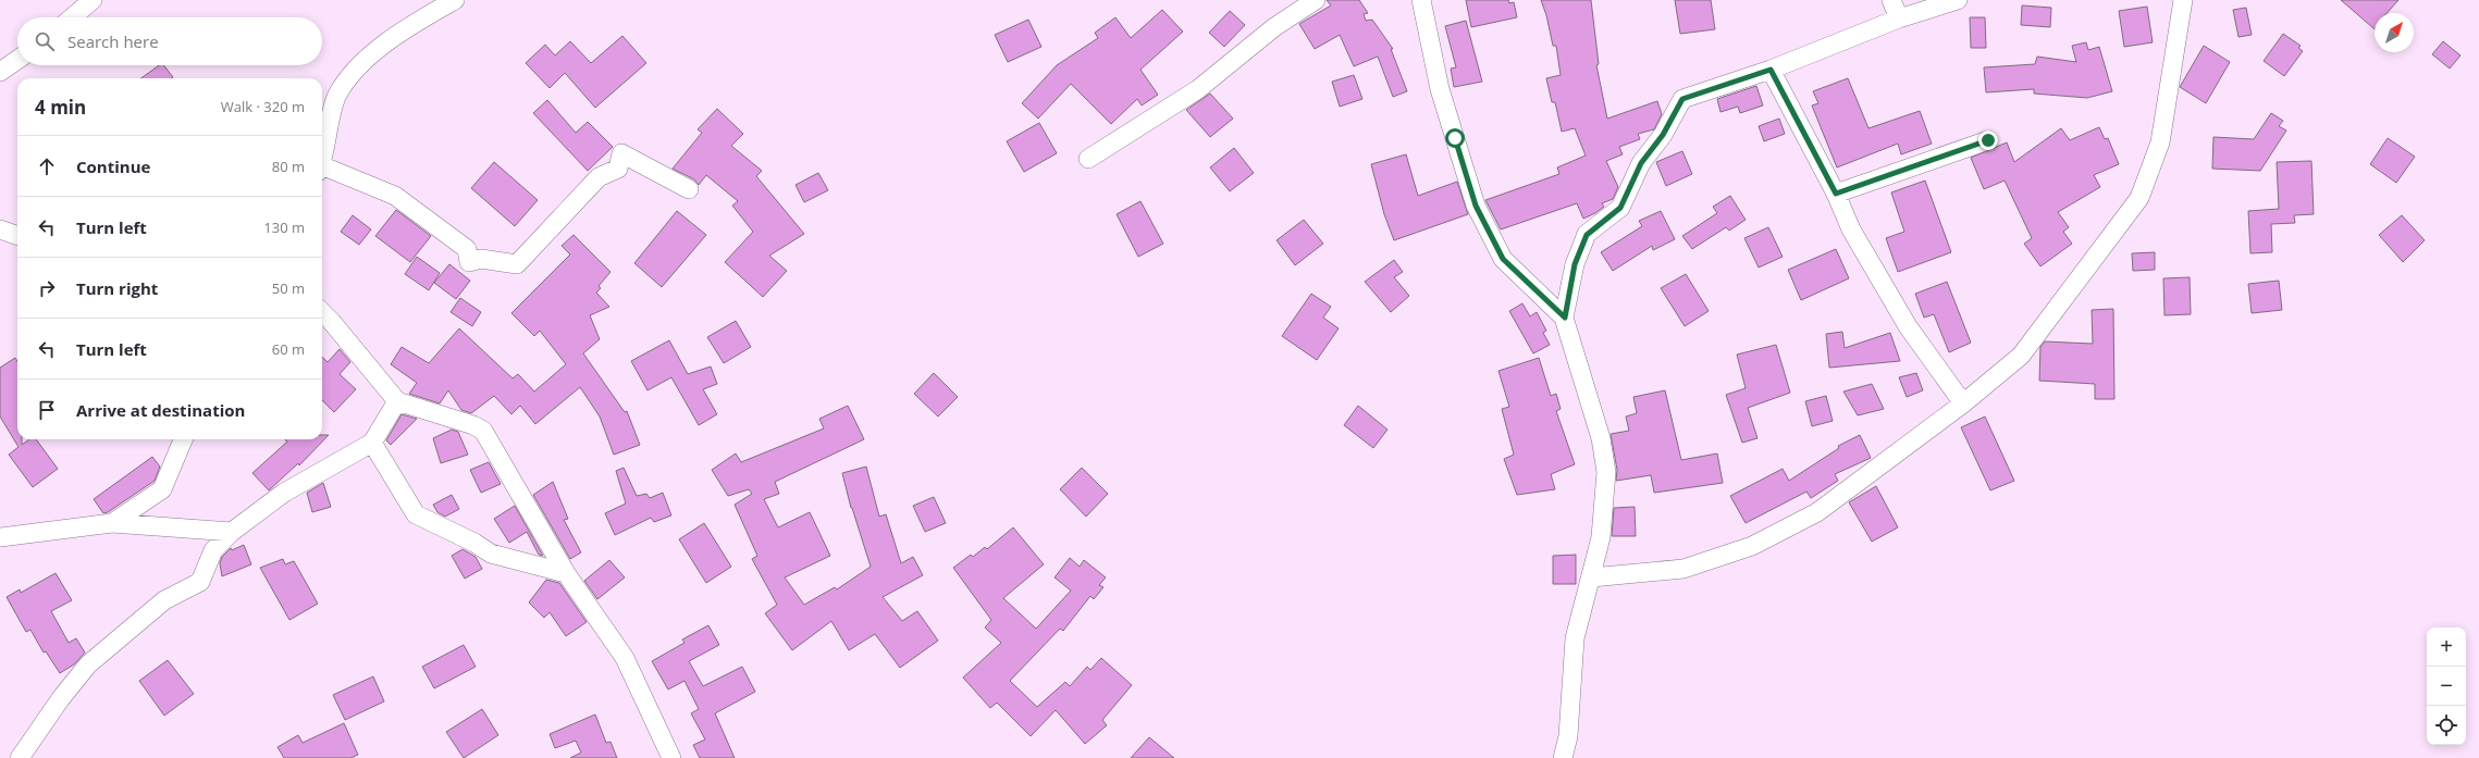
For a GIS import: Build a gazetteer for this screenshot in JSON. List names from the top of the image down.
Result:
{
  "north": "top right",
  "page": {
    "search": "Search here",
    "heading": ["4 min", "Walk · 320 m"],
    "list": [
      ["Continue", "80 m"],
      ["Turn left", "130 m"],
      ["Turn right", "50 m"],
      ["Turn left", "60 m"],
      "Arrive at destination"
    ],
    "map_buttons": ["+", "−"]
  }
}
